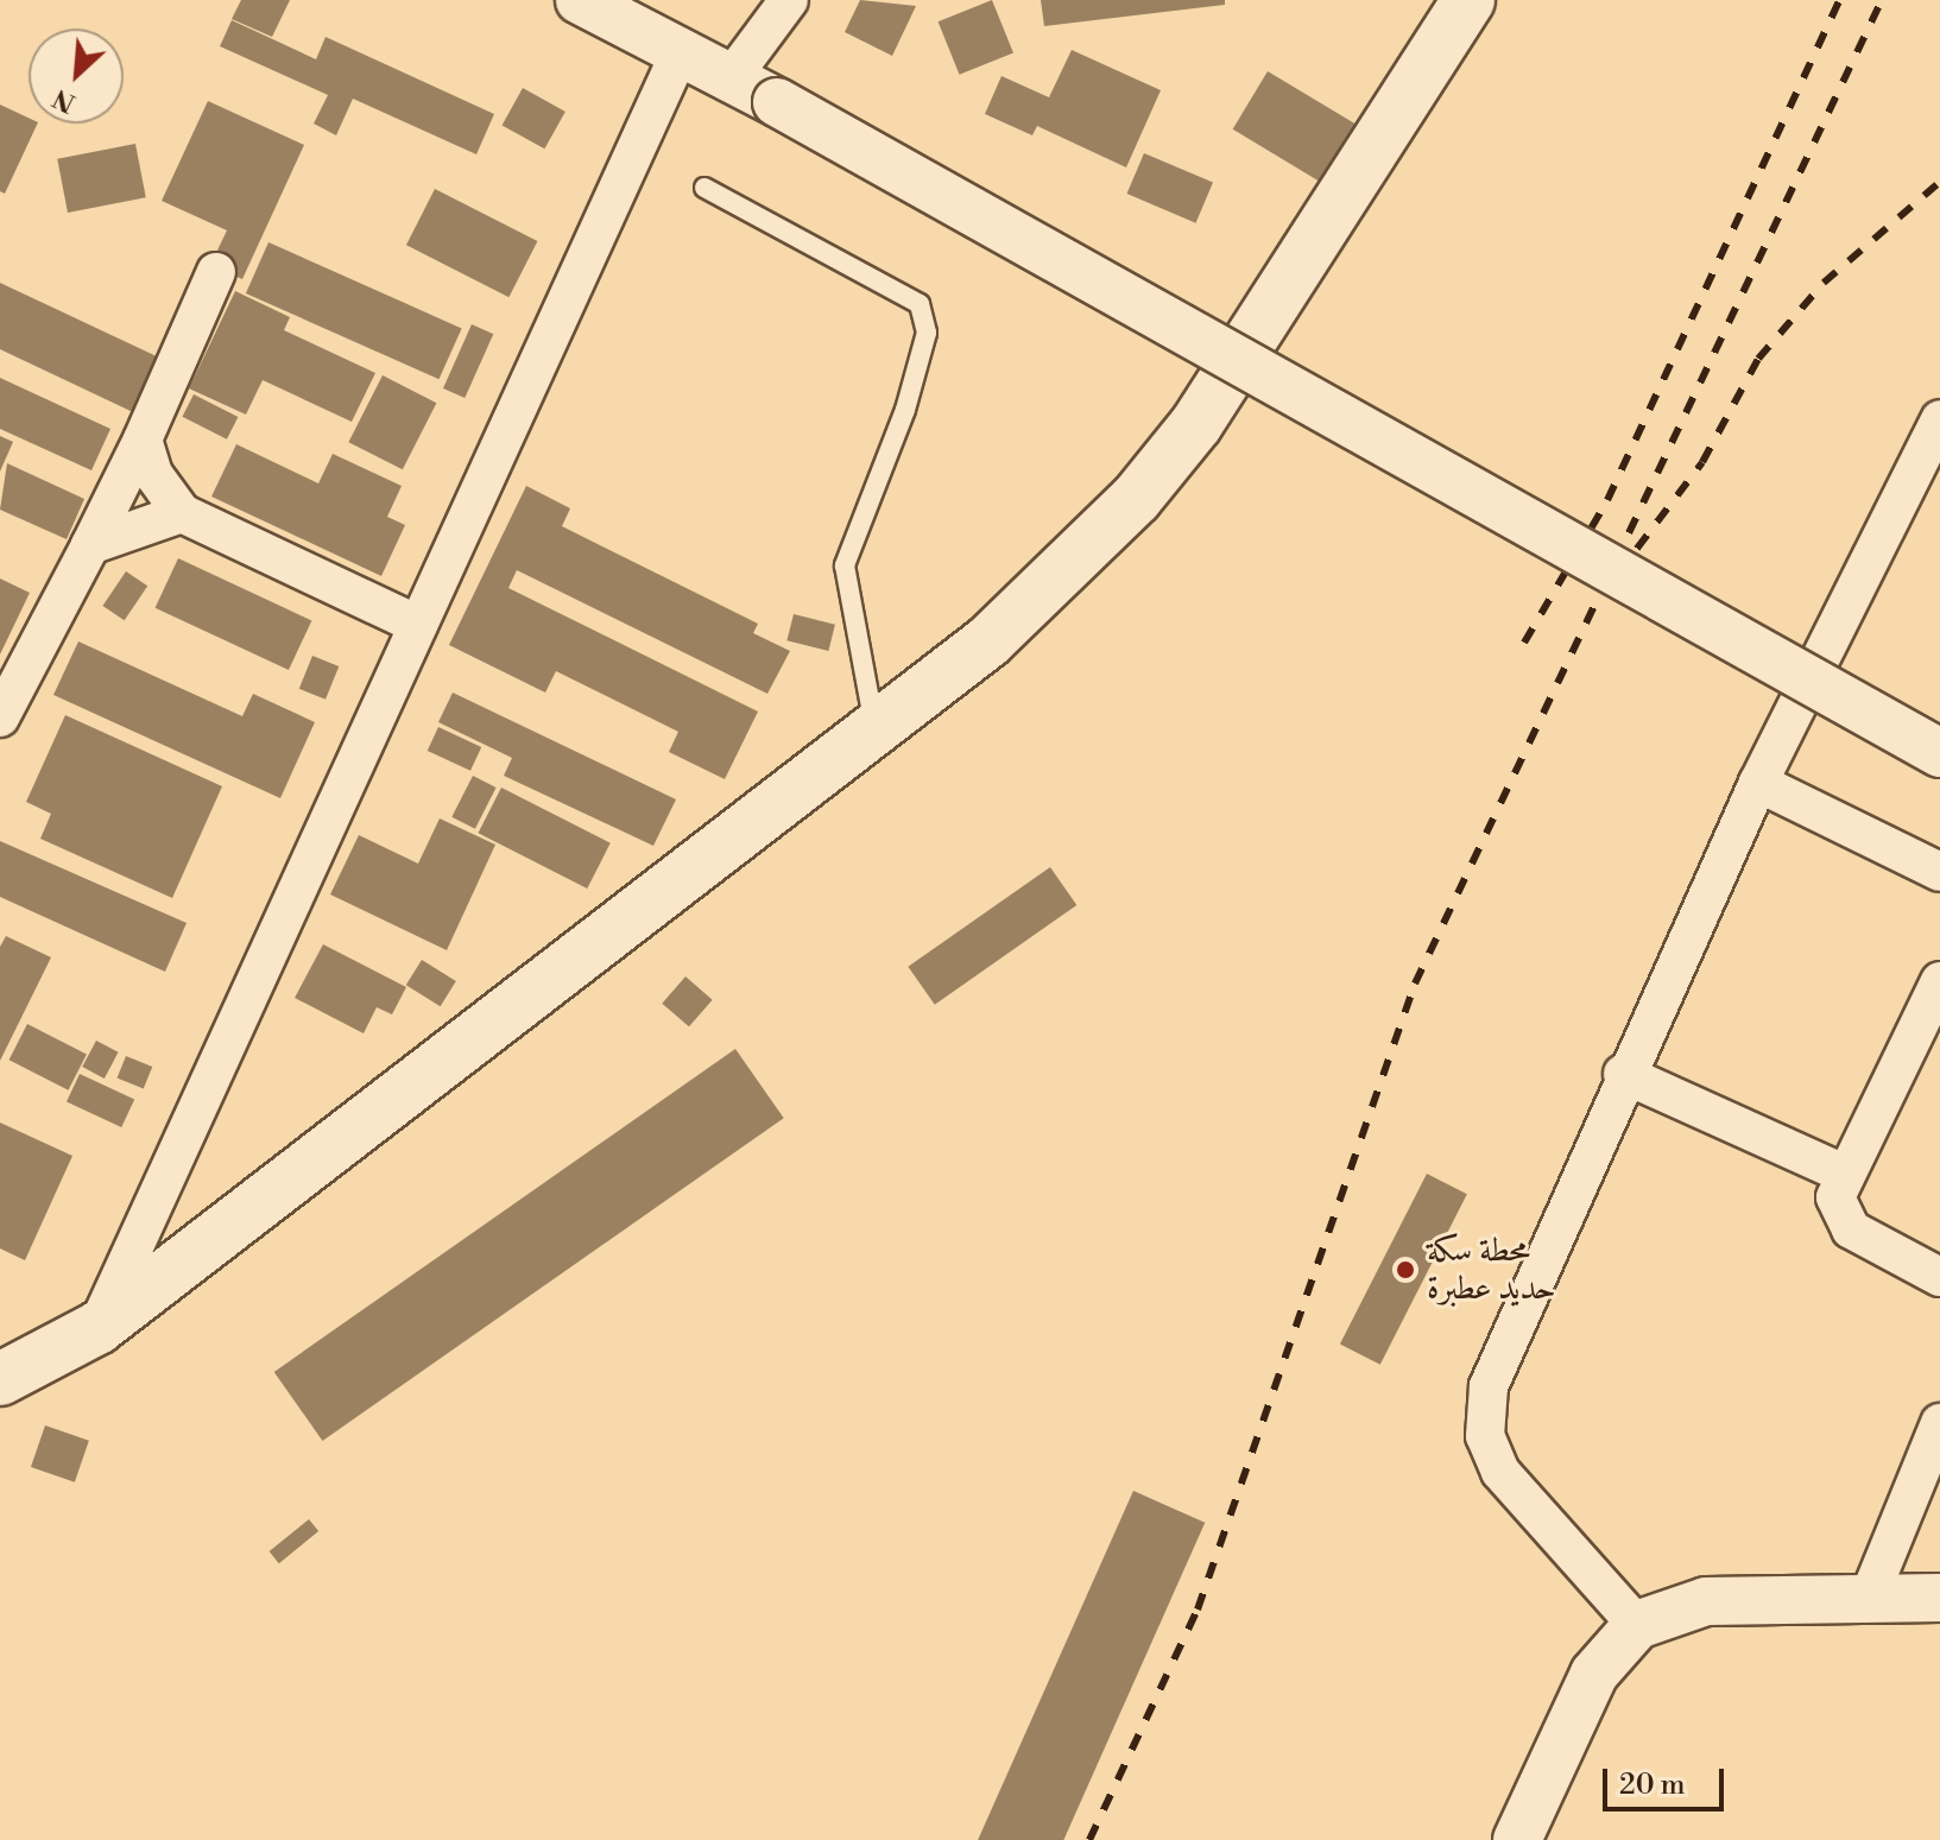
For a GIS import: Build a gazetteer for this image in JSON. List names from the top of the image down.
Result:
{
  "places": ["محطة سكة حديد عطبرة"],
  "scale_bar": "20 m",
  "north": "bottom left"
}
